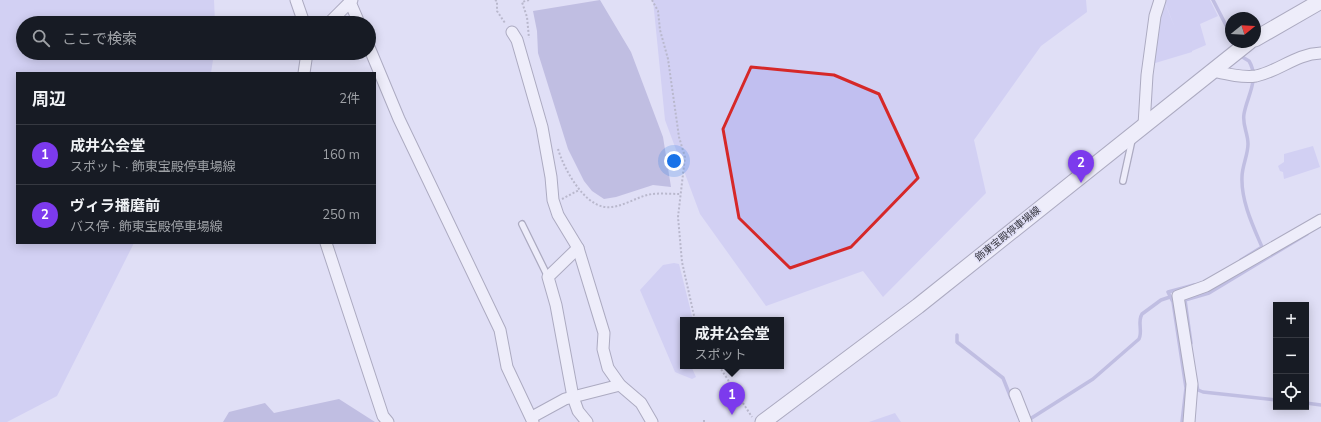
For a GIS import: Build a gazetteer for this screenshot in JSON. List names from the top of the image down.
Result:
{
  "streets": {
    "main road": ["飾東宝殿停車場線"]
  },
  "north": "right",
  "page": {
    "search": "ここで検索",
    "heading": ["周辺", "2件"],
    "list": [
      {
        "mark": "1",
        "name": "成井公会堂",
        "note": "スポット · 飾東宝殿停車場線",
        "value": "160 m"
      },
      {
        "mark": "2",
        "name": "ヴィラ播磨前",
        "note": "バス停 · 飾東宝殿停車場線",
        "value": "250 m"
      }
    ],
    "pins": ["2", "1"],
    "map_buttons": ["+", "−"],
    "popup": ["成井公会堂", "スポット"]
  }
}
